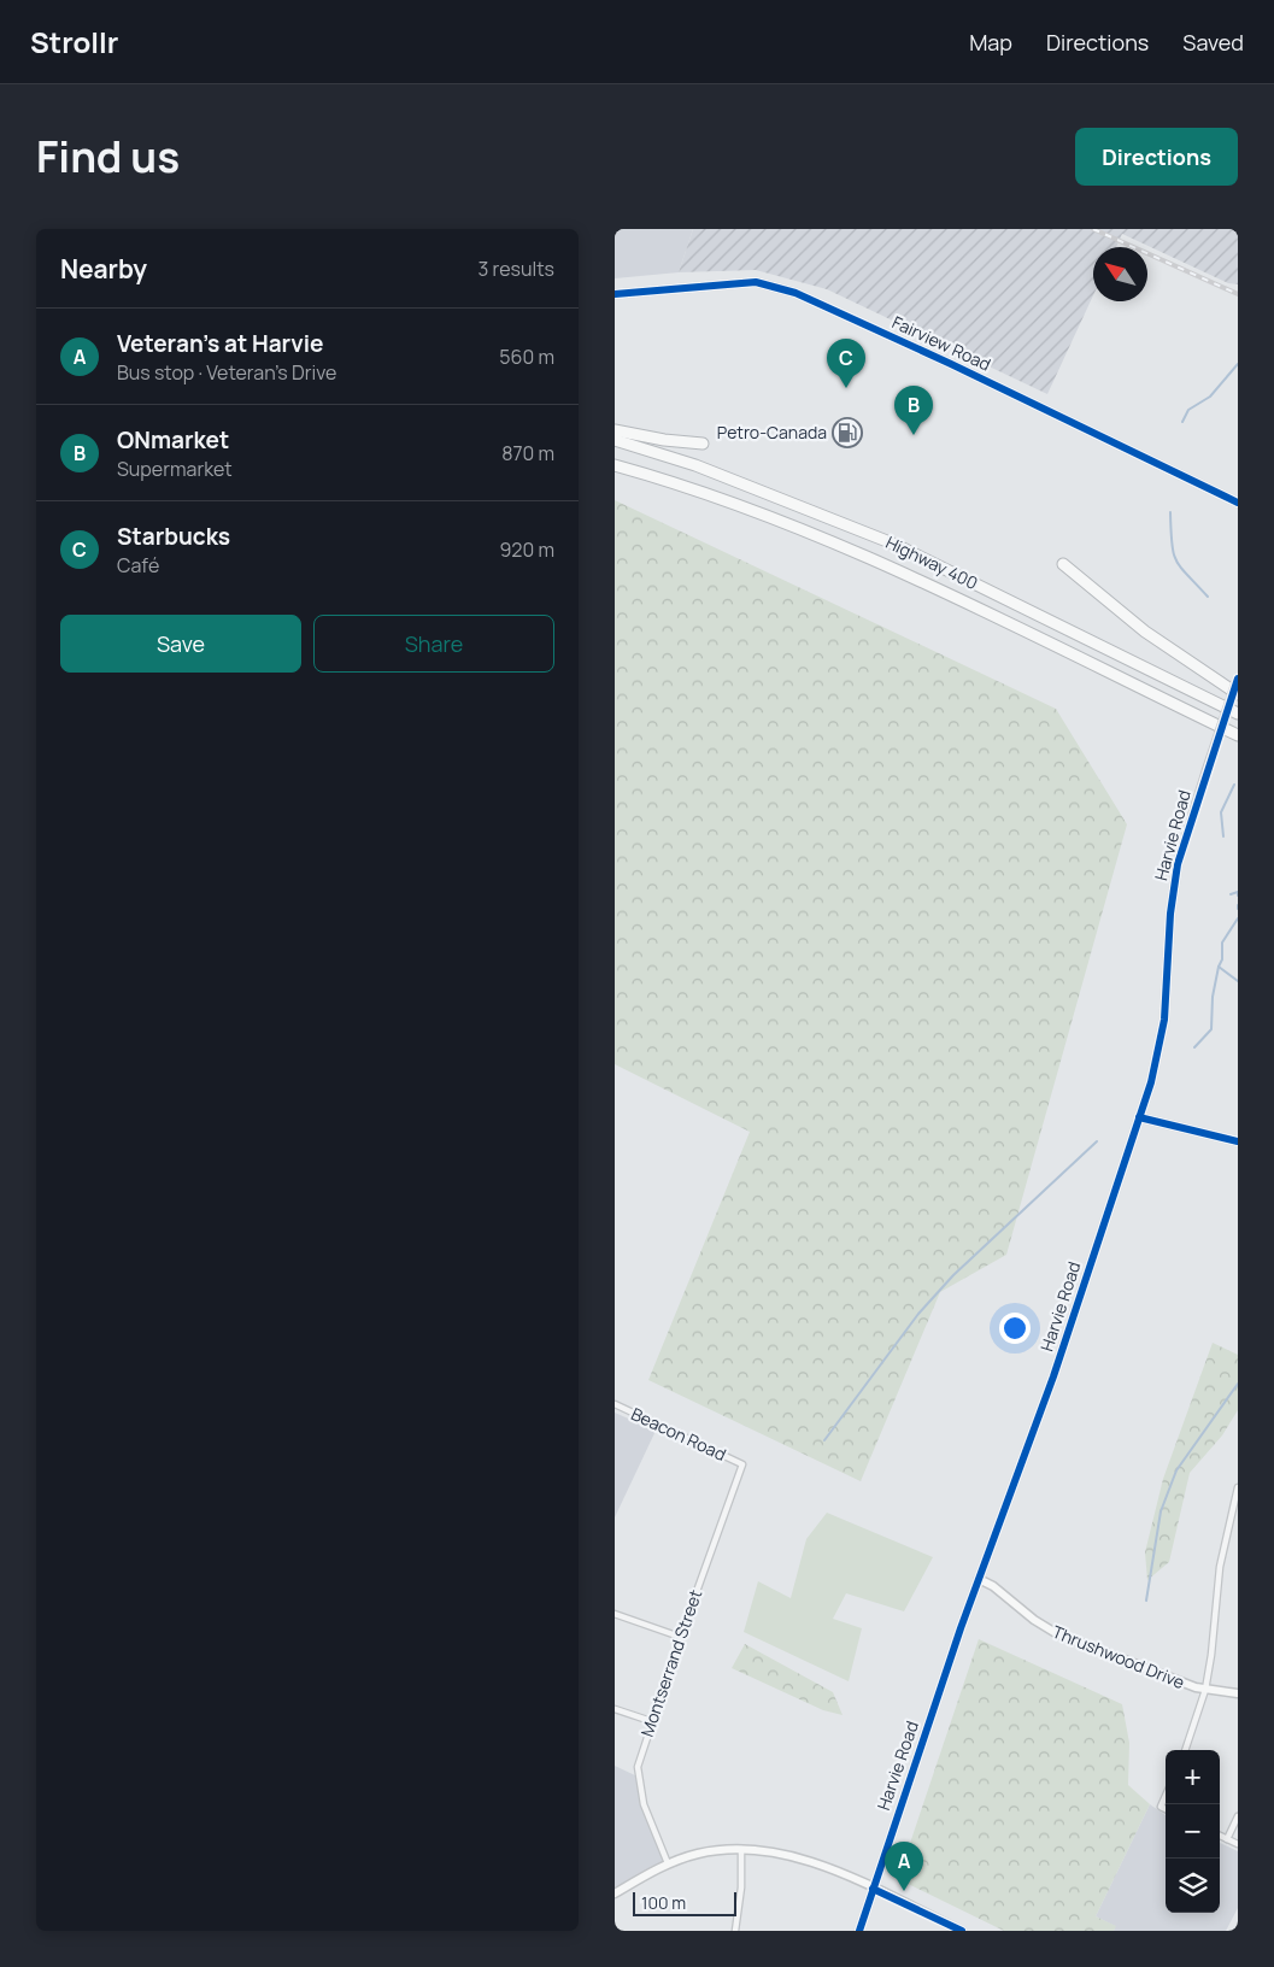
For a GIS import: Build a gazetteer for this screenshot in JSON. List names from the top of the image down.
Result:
{
  "streets": {
    "highway": ["Highway 400"],
    "street": [
      "Fairview Road",
      "Harvie Road",
      "Beacon Road",
      "Thrushwood Drive",
      "Montserrand Street"
    ]
  },
  "crossings": [
    ["Harvie Road", "Thrushwood Drive"],
    ["Beacon Road", "Montserrand Street"]
  ],
  "places": {
    "fuel station": ["Petro-Canada"]
  },
  "scale_bar": "100 m",
  "north": "top left",
  "page": {
    "header": "Strollr",
    "nav": ["Map", "Directions", "Saved"],
    "title": "Find us",
    "buttons": [
      "Directions",
      ["Save", "Share"]
    ],
    "heading": ["Nearby", "3 results"],
    "list": [
      {
        "mark": "A",
        "name": "Veteran's at Harvie",
        "note": "Bus stop · Veteran's Drive",
        "value": "560 m"
      },
      {
        "mark": "B",
        "name": "ONmarket",
        "note": "Supermarket",
        "value": "870 m"
      },
      {
        "mark": "C",
        "name": "Starbucks",
        "note": "Café",
        "value": "920 m"
      }
    ],
    "pins": ["C", "B", "A"],
    "map_buttons": ["+", "−"],
    "scale": "100 m"
  }
}
